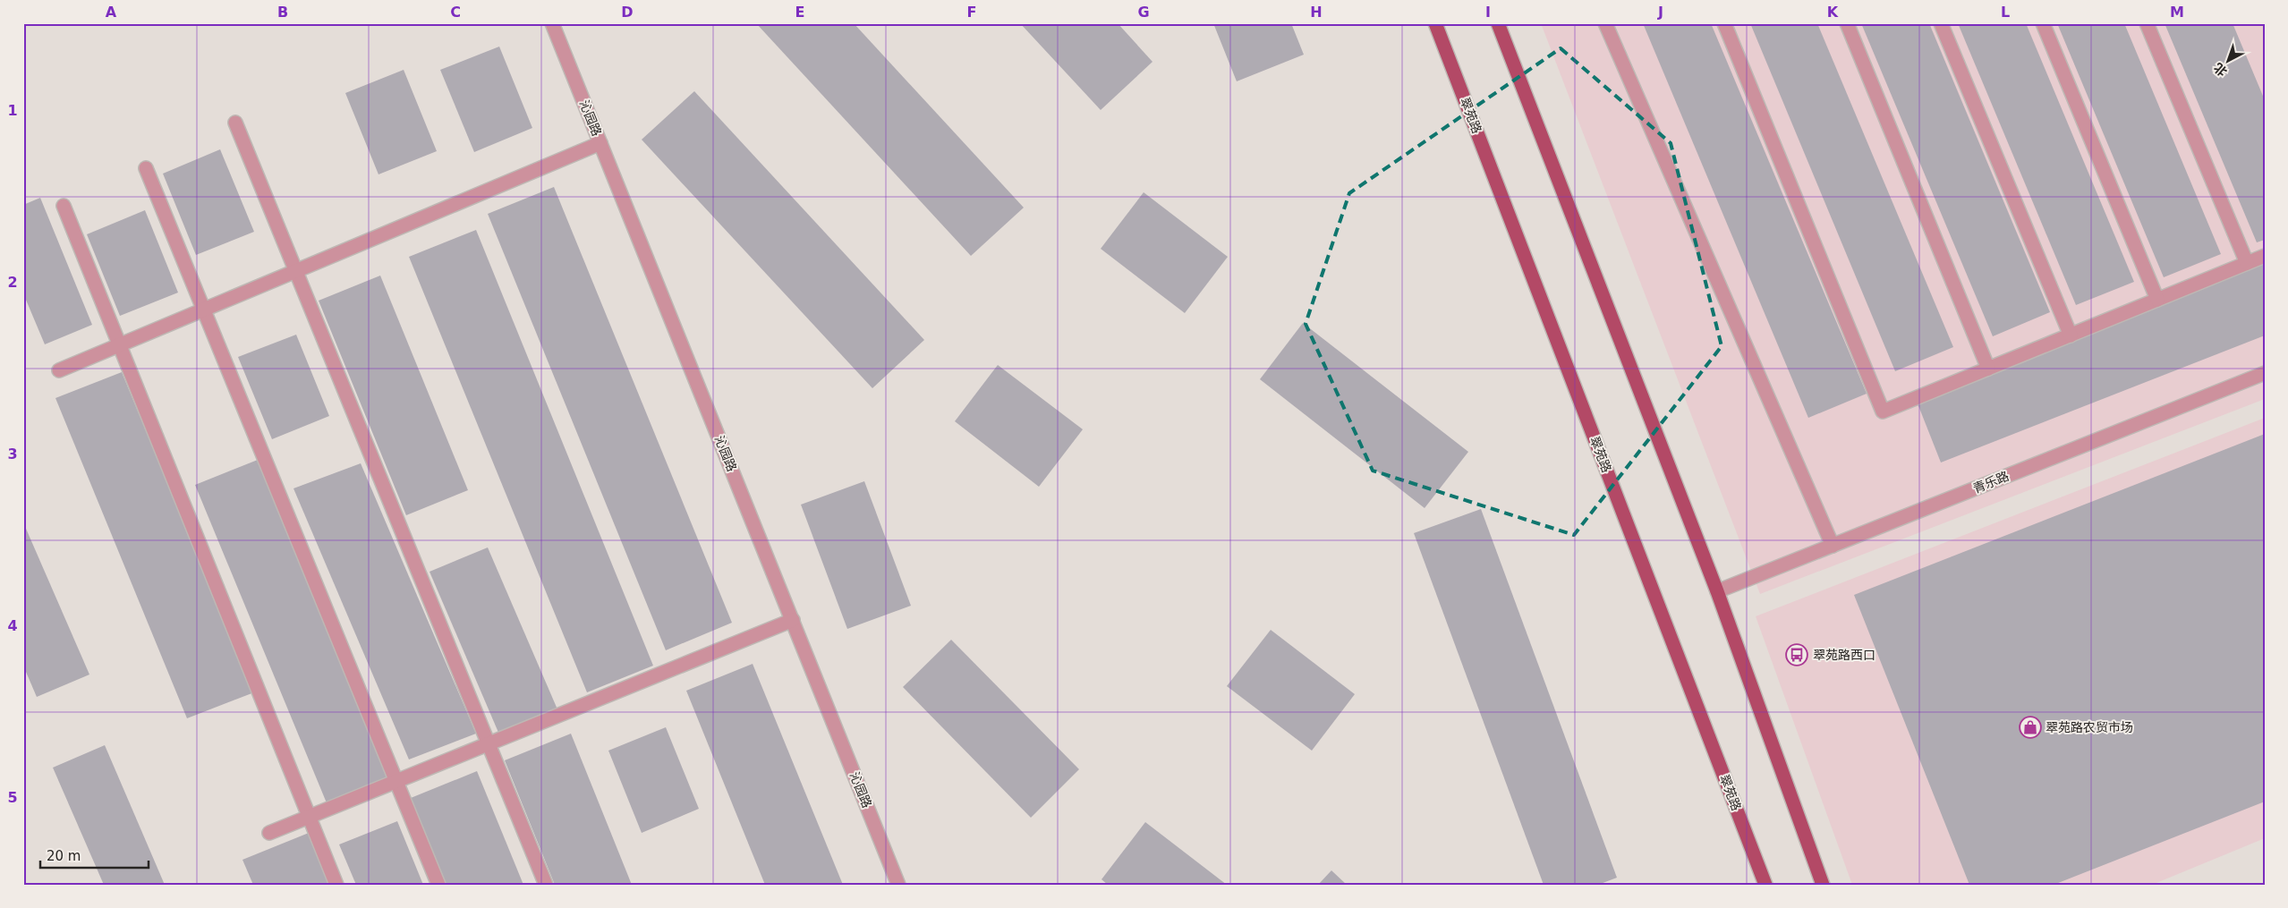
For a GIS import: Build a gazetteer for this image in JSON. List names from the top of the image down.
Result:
{
  "streets": {
    "main road": ["翠苑路"],
    "street": ["沁园路", "青乐路"]
  },
  "places": {
    "bus stop": ["翠苑路西口"],
    "shop": ["翠苑路农贸市场"]
  },
  "scale_bar": "20 m",
  "north": "bottom left",
  "grid": {
    "columns": [
      "A",
      "B",
      "C",
      "D",
      "E",
      "F",
      "G",
      "H",
      "I",
      "J",
      "K",
      "L",
      "M"
    ],
    "rows": [
      "1",
      "2",
      "3",
      "4",
      "5"
    ]
  }
}
